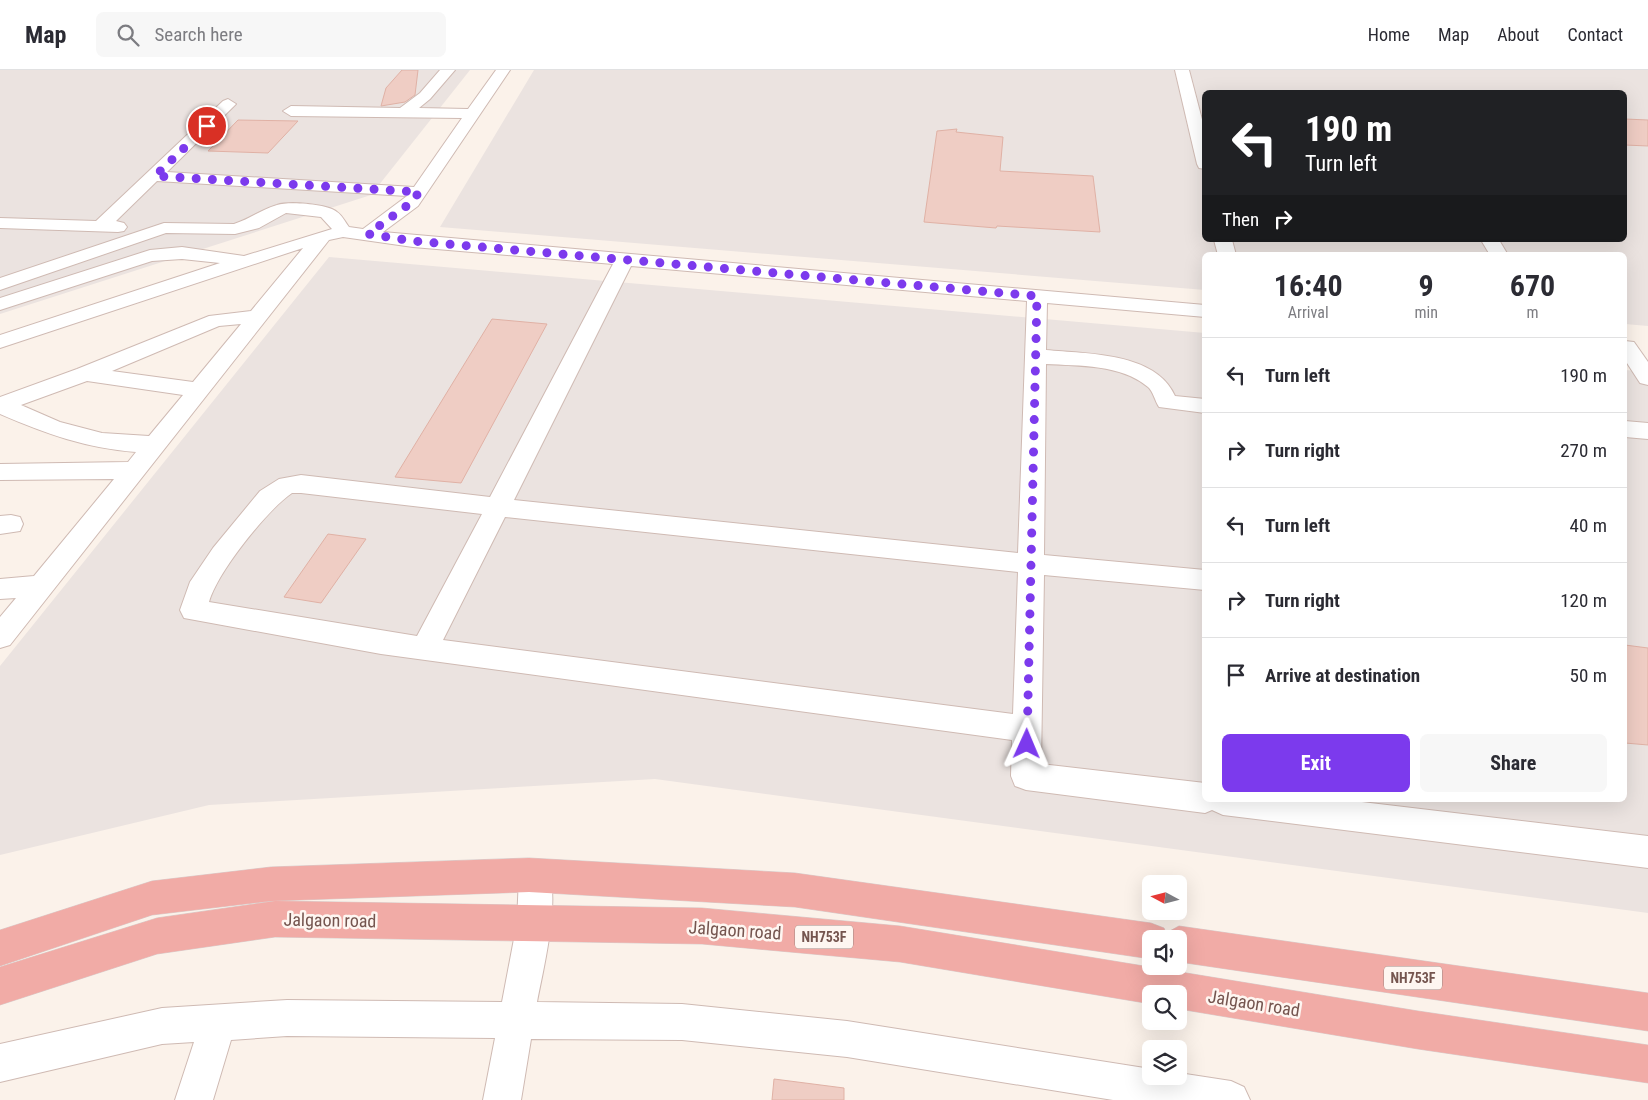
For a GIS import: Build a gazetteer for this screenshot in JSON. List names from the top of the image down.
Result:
{
  "streets": {
    "highway": ["Jalgaon road", "NH753F"]
  },
  "north": "left",
  "page": {
    "header": "Map",
    "search": "Search here",
    "nav": [
      "Home",
      "Map",
      "About",
      "Contact"
    ],
    "turn": ["190 m", "Turn left"],
    "then": "Then",
    "eta": [
      "16:40",
      "Arrival",
      "9",
      "min",
      "670",
      "m"
    ],
    "list": [
      {
        "name": "Turn left",
        "value": "190 m"
      },
      {
        "name": "Turn right",
        "value": "270 m"
      },
      {
        "name": "Turn left",
        "value": "40 m"
      },
      {
        "name": "Turn right",
        "value": "120 m"
      },
      {
        "name": "Arrive at destination",
        "value": "50 m"
      }
    ],
    "buttons": ["Exit", "Share"]
  }
}
